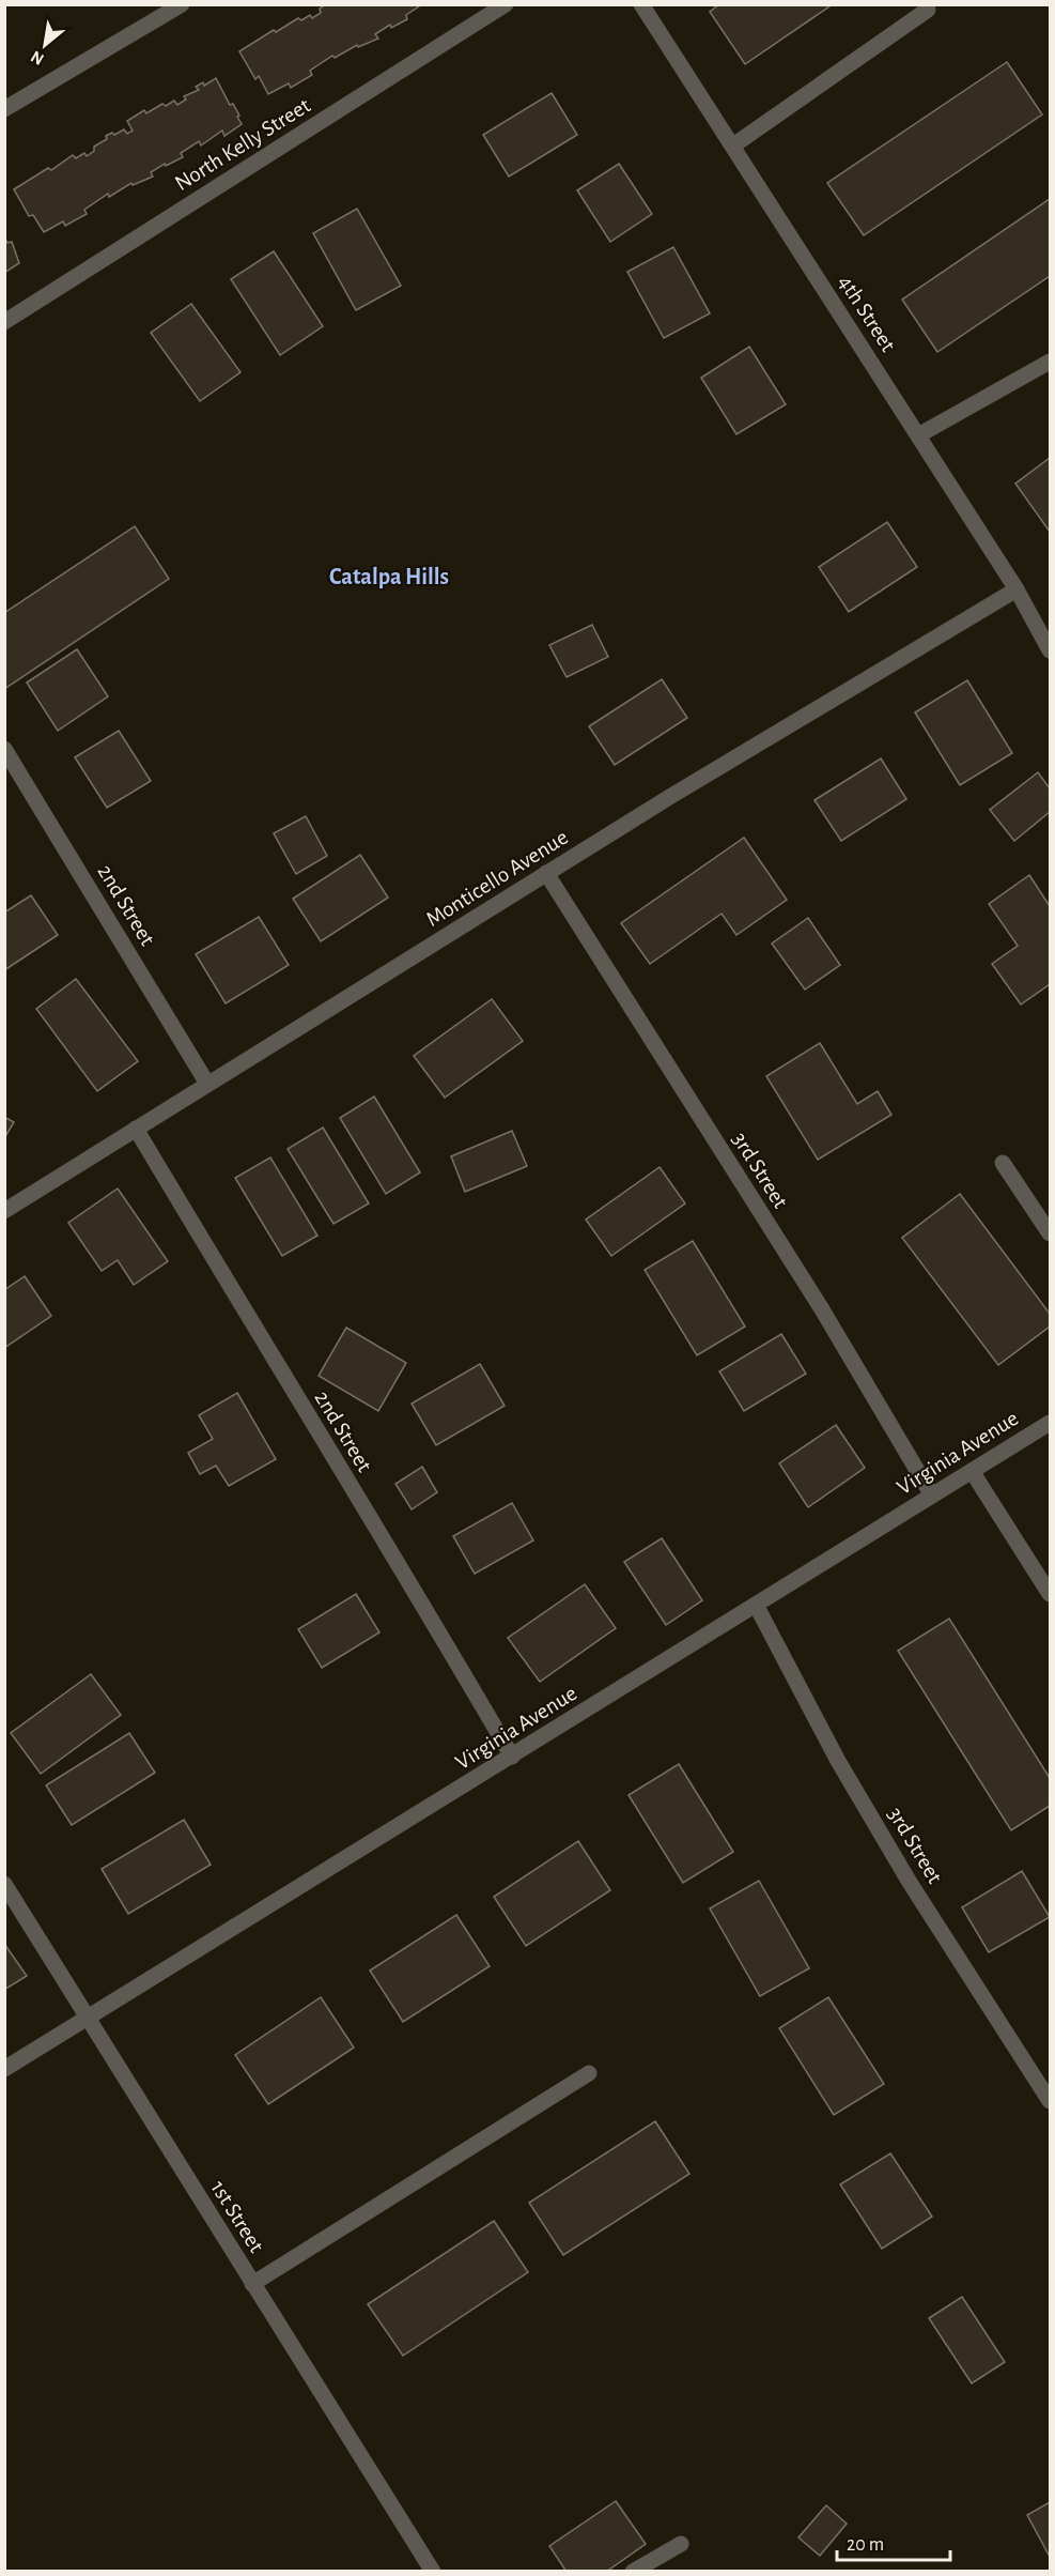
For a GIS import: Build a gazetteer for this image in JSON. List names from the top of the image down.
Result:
{
  "streets": {
    "street": [
      "North Kelly Street",
      "4th Street",
      "Monticello Avenue",
      "2nd Street",
      "3rd Street",
      "Virginia Avenue",
      "1st Street"
    ]
  },
  "crossings": [
    ["4th Street", "Monticello Avenue"],
    ["Monticello Avenue", "2nd Street"],
    ["Monticello Avenue", "3rd Street"],
    ["2nd Street", "Virginia Avenue"],
    ["3rd Street", "Virginia Avenue"],
    ["Virginia Avenue", "1st Street"]
  ],
  "districts": ["Catalpa Hills"],
  "scale_bar": "20 m",
  "north": "bottom left"
}
